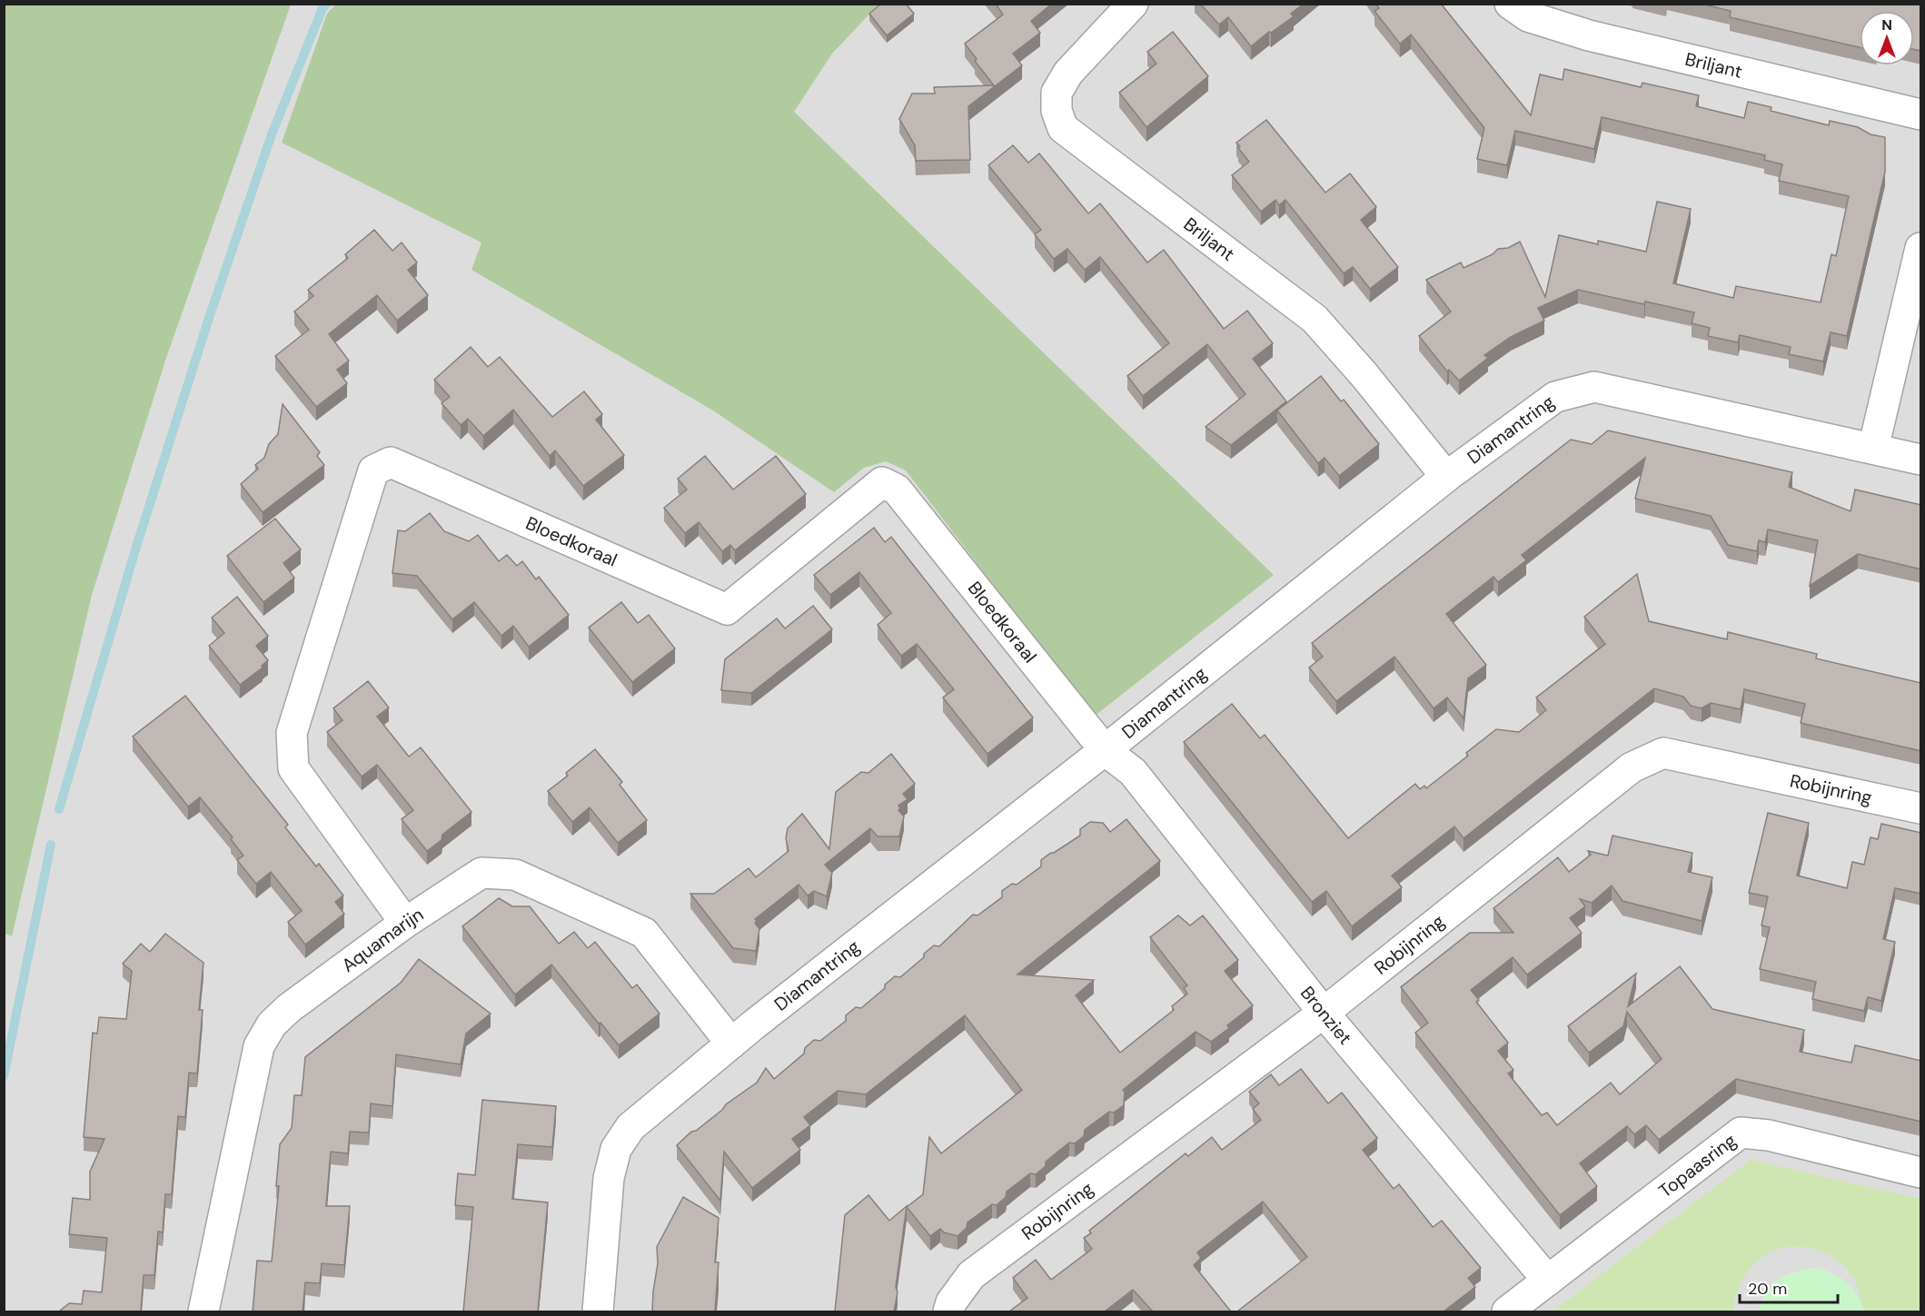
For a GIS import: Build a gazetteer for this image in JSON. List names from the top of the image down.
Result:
{
  "streets": {
    "street": [
      "Briljant",
      "Diamantring",
      "Bloedkoraal",
      "Robijnring",
      "Aquamarijn",
      "Bronziet",
      "Topaasring"
    ]
  },
  "crossings": [
    ["Briljant", "Diamantring"],
    ["Diamantring", "Bloedkoraal"],
    ["Diamantring", "Aquamarijn"],
    ["Diamantring", "Bronziet"],
    ["Bloedkoraal", "Aquamarijn"],
    ["Bloedkoraal", "Bronziet"],
    ["Robijnring", "Bronziet"],
    ["Bronziet", "Topaasring"]
  ],
  "scale_bar": "20 m",
  "north": "top"
}
